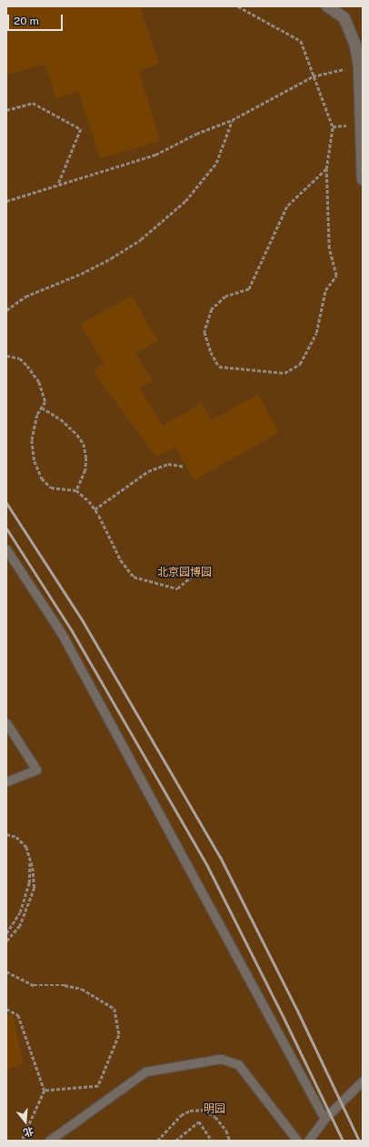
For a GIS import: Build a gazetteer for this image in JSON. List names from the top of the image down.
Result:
{
  "parks": ["北京园博园", "明园"],
  "scale_bar": "20 m",
  "north": "bottom"
}
